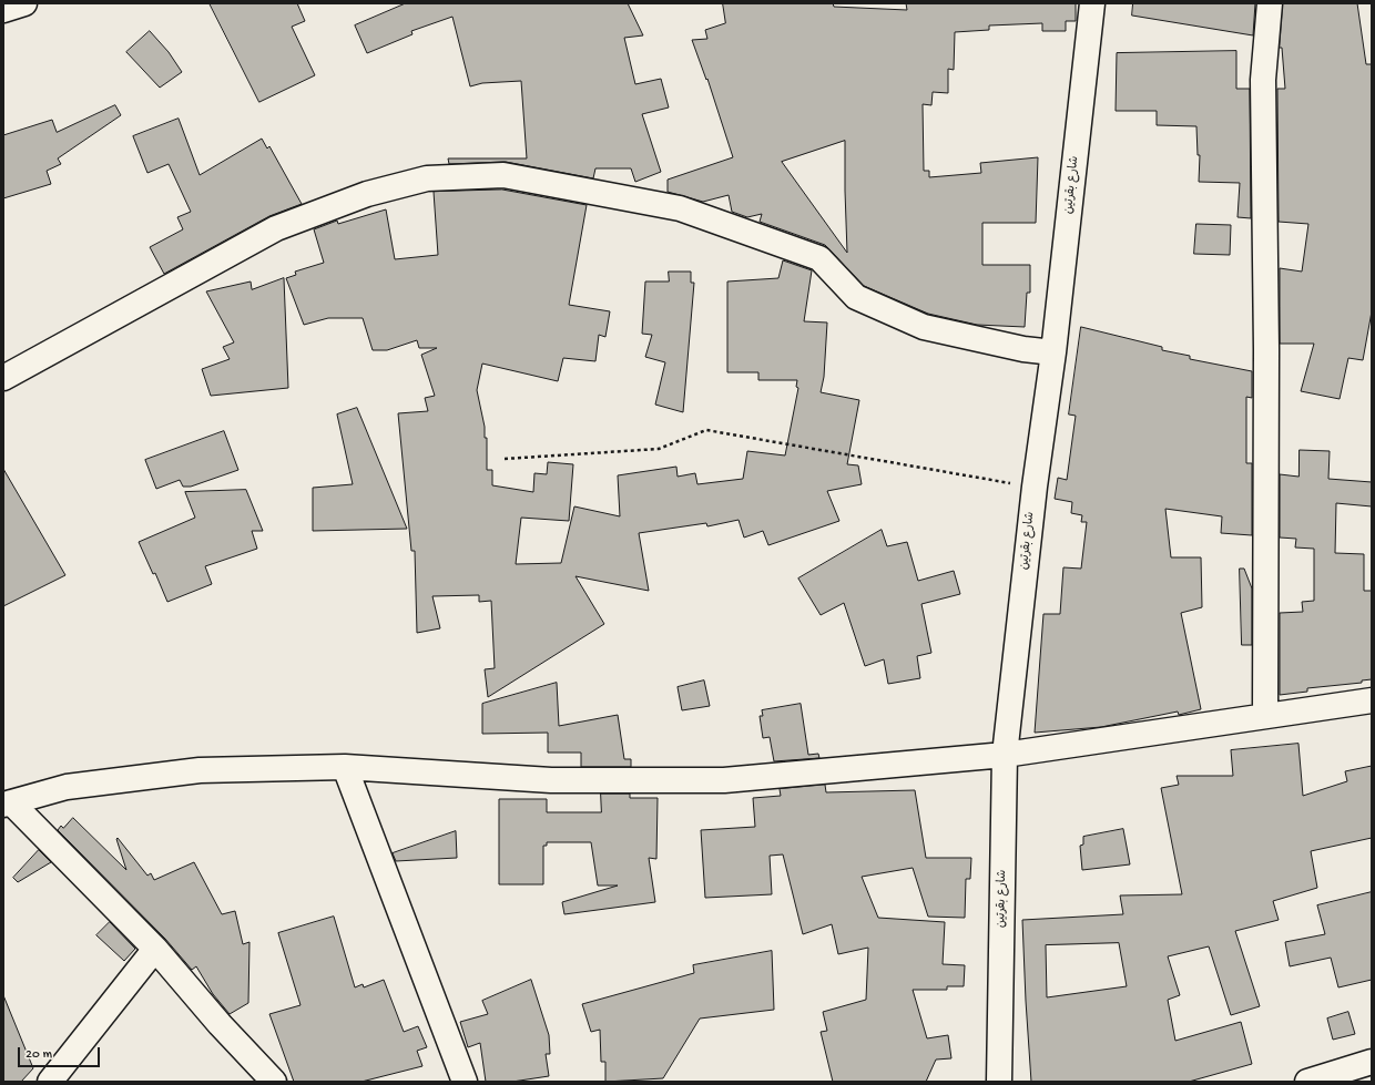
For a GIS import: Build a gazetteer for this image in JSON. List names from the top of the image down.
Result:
{
  "streets": {
    "street": ["شارع بقرتين"]
  },
  "scale_bar": "20 m"
}
